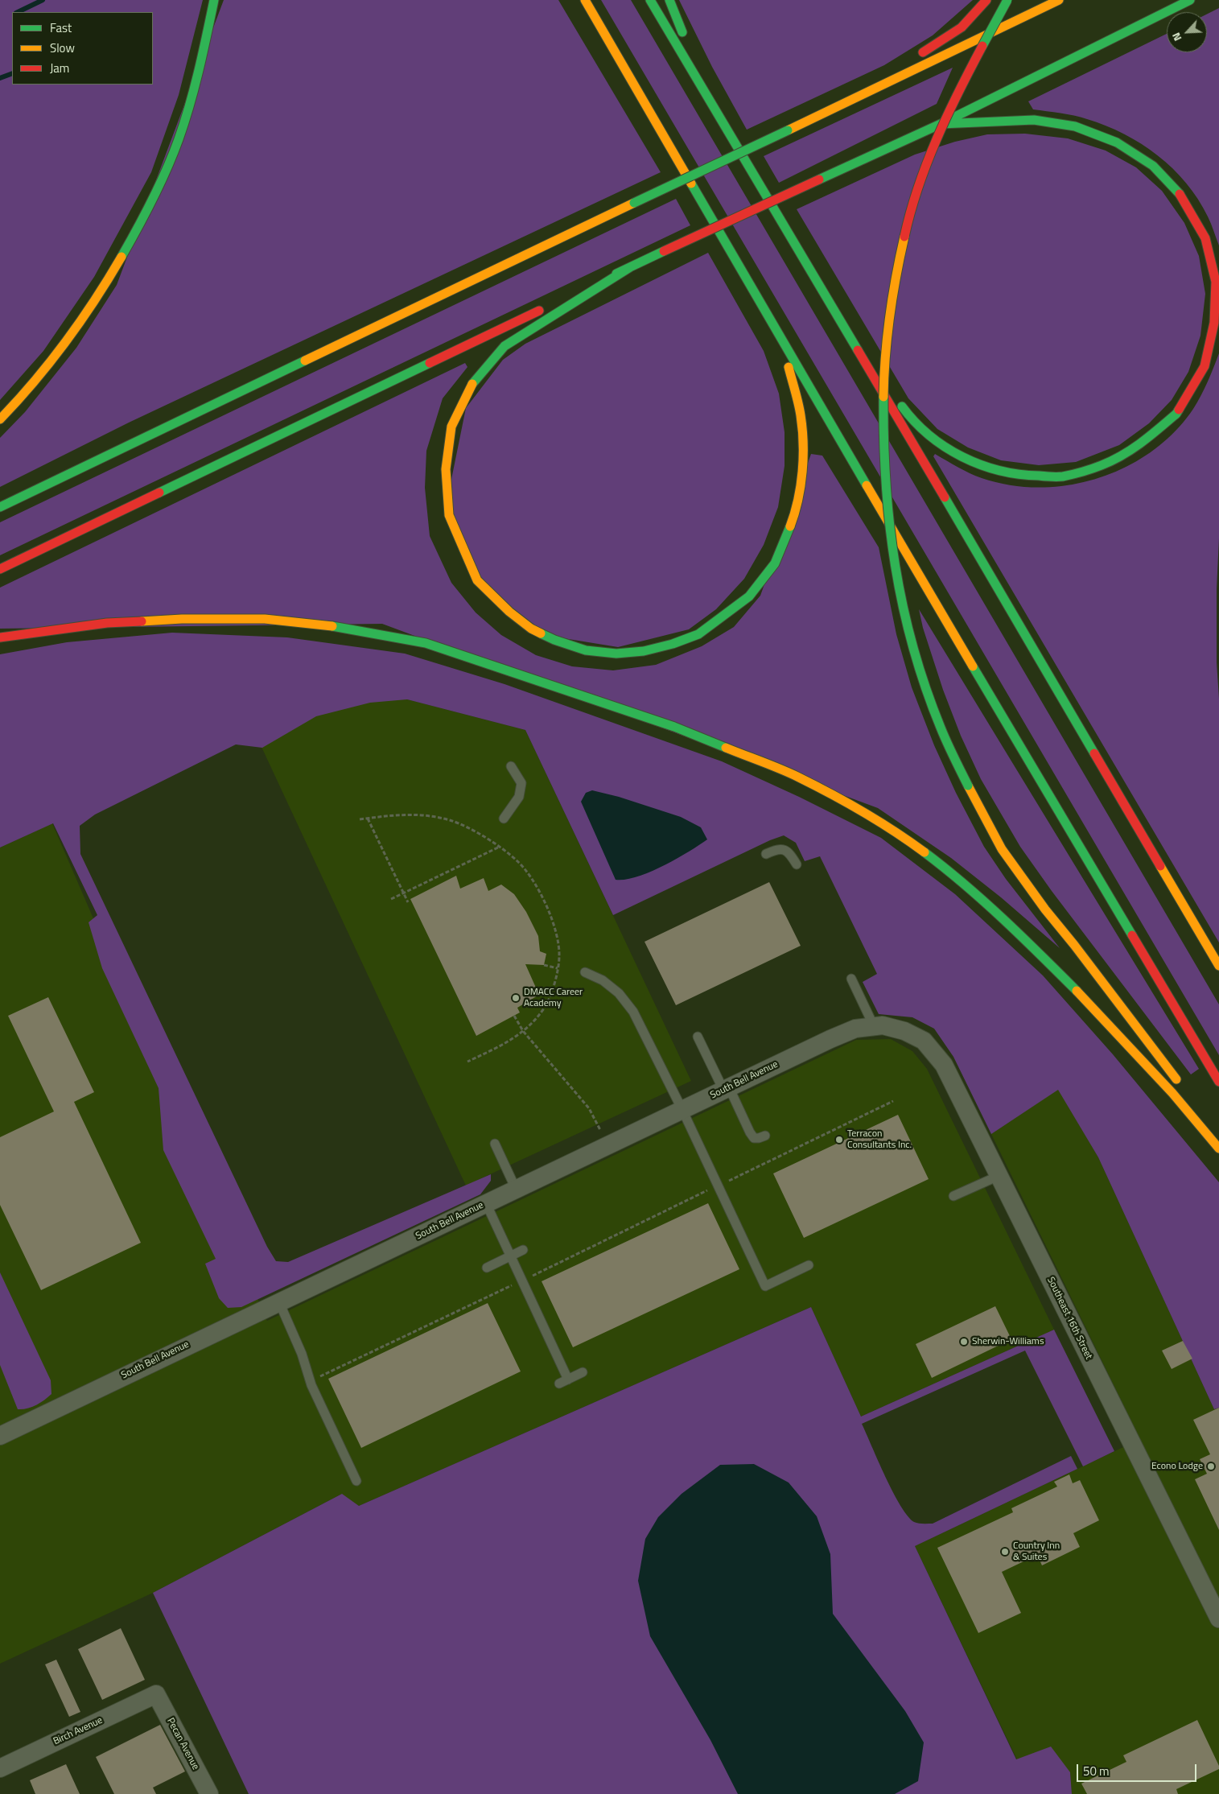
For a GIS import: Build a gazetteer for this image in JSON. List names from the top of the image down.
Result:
{
  "streets": {
    "street": [
      "South Bell Avenue",
      "Southeast 16th Street",
      "Birch Avenue",
      "Pecan Avenue"
    ]
  },
  "crossings": [
    ["South Bell Avenue", "Southeast 16th Street"],
    ["Birch Avenue", "Pecan Avenue"]
  ],
  "places": [
    "DMACC Career Academy",
    "Terracon Consultants Inc.",
    "Sherwin-Williams",
    "Econo Lodge",
    "Country Inn & Suites"
  ],
  "legend": ["Fast", "Slow", "Jam"],
  "scale_bar": "50 m",
  "north": "bottom left"
}
